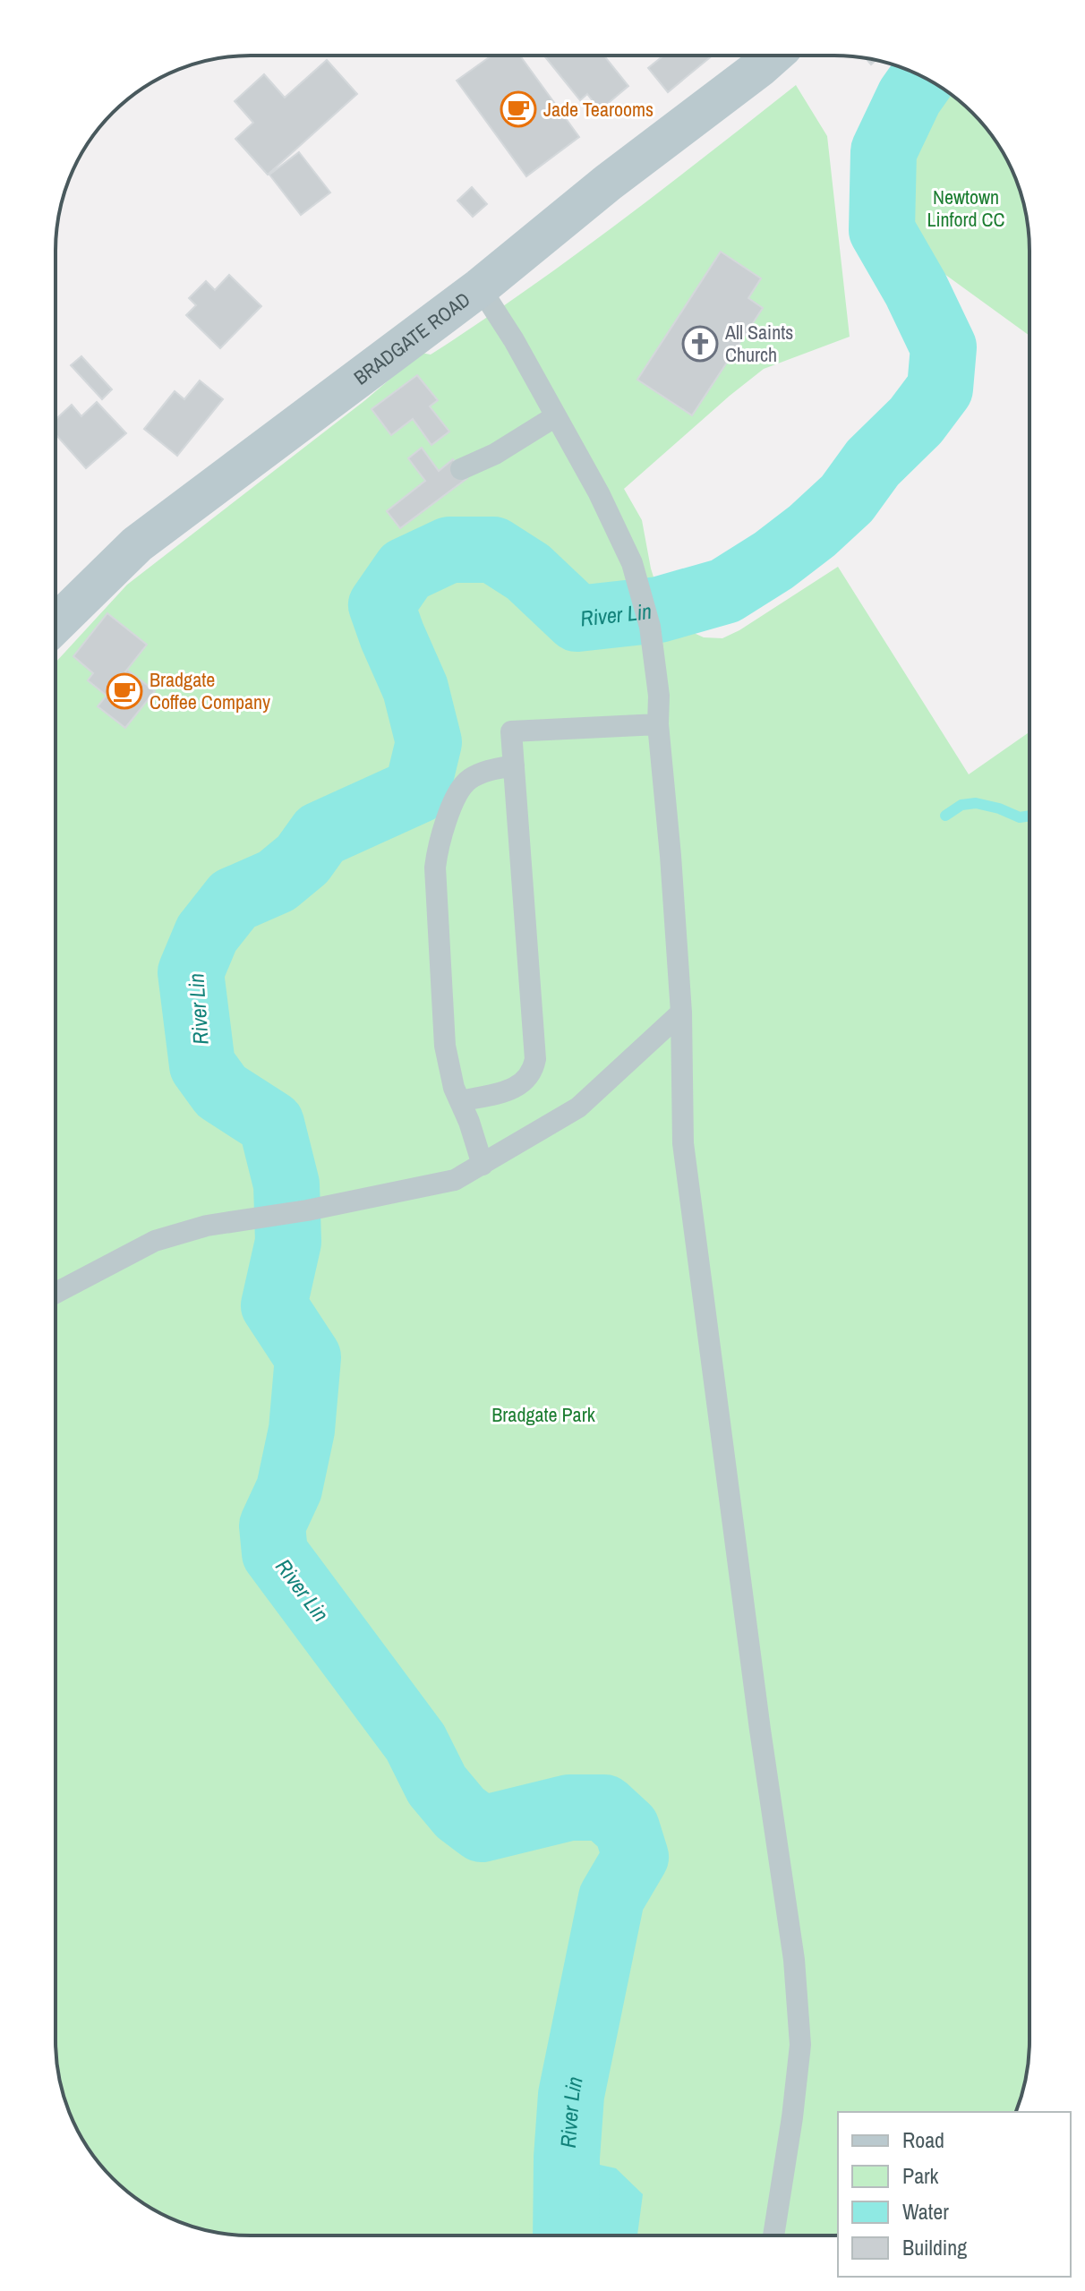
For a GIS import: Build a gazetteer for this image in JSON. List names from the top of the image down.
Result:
{
  "streets": {
    "street": ["BRADGATE ROAD"]
  },
  "water": ["River Lin"],
  "parks": ["Newtown Linford CC", "Bradgate Park"],
  "places": {
    "cafe": ["Jade Tearooms", "Bradgate Coffee Company"],
    "church": ["All Saints Church"]
  },
  "legend": [
    "Road",
    "Park",
    "Water",
    "Building"
  ]
}
